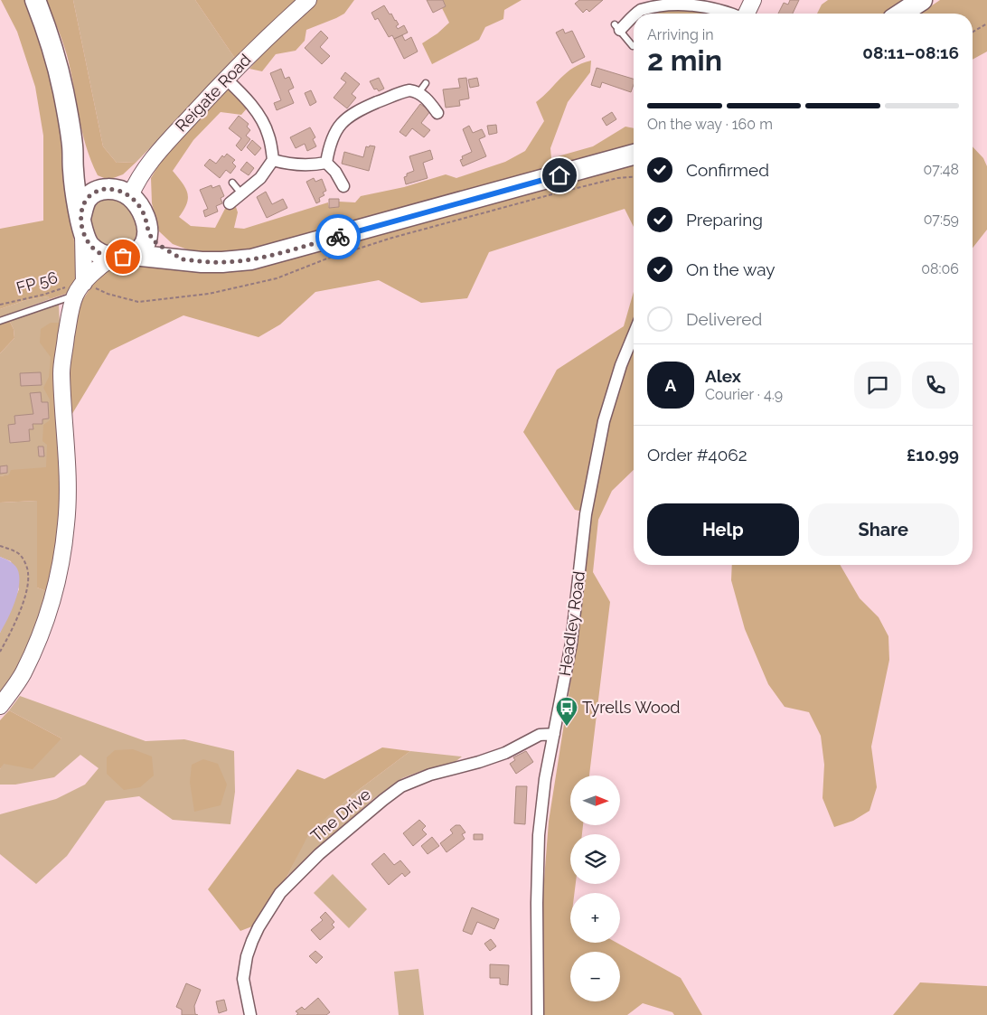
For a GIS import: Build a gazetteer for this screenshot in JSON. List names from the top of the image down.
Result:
{
  "streets": {
    "main road": ["Reigate Road"],
    "street": ["Headley Road", "The Drive"],
    "path": ["FP 56"]
  },
  "crossings": [
    ["Headley Road", "The Drive"]
  ],
  "places": {
    "bus stop": ["Tyrells Wood"]
  },
  "north": "right",
  "page": {
    "heading": ["2 min", "Arriving in", "08:11–08:16"],
    "panel": [
      "Alex",
      "Courier · 4.9",
      "Order #4062",
      "£10.99"
    ],
    "bar": "On the way · 160 m",
    "list": [
      ["Confirmed", "07:48"],
      ["Preparing", "07:59"],
      ["On the way", "08:06"],
      "Delivered"
    ],
    "round": "A",
    "buttons": ["Help", "Share"],
    "map_buttons": ["+", "−"]
  }
}
